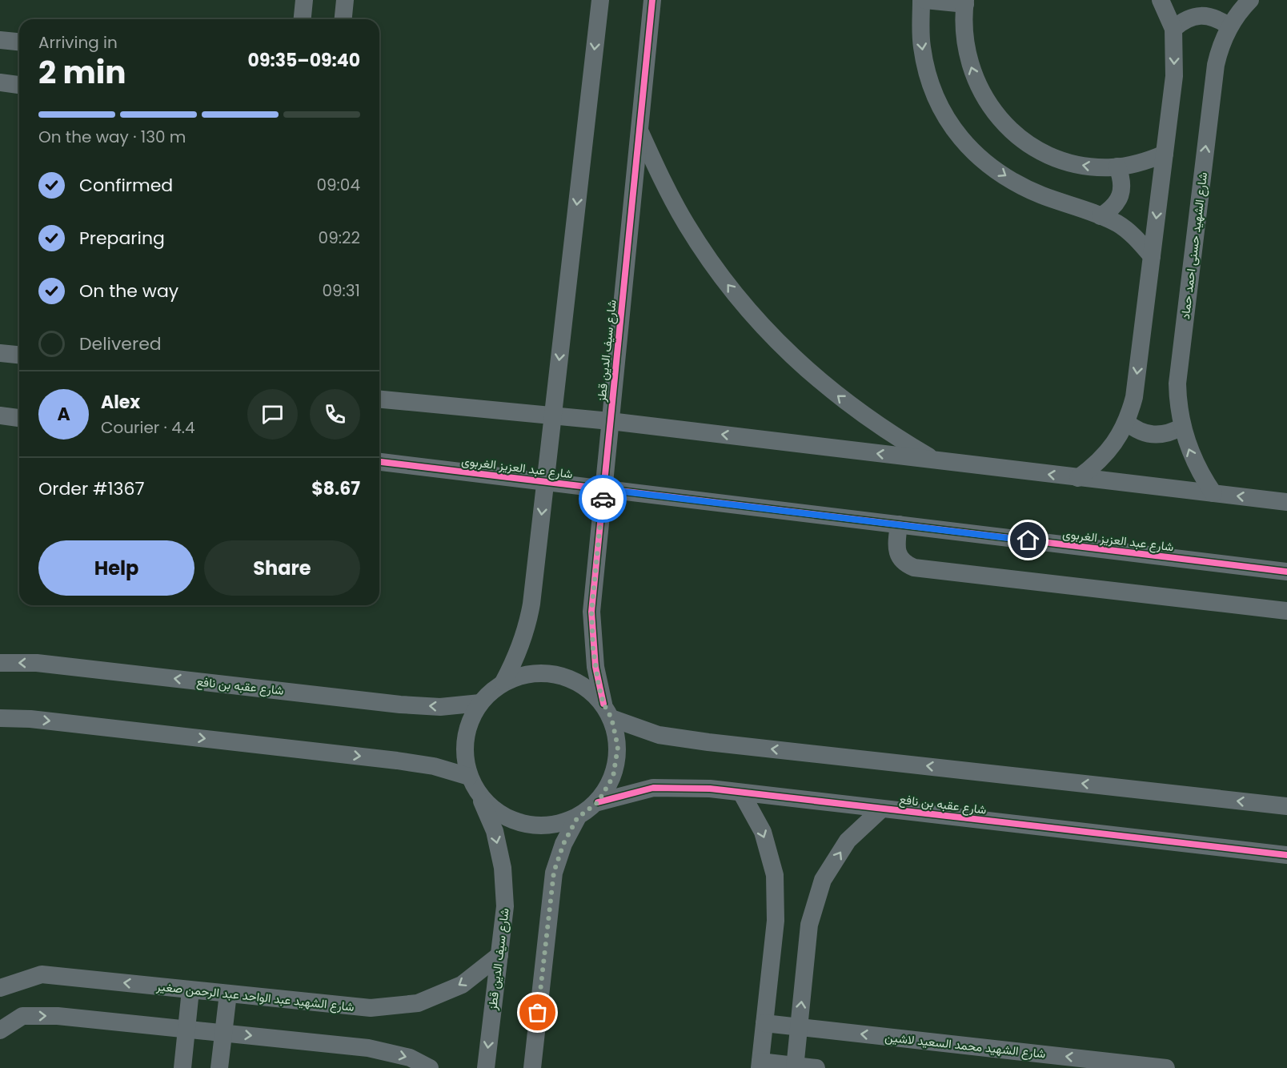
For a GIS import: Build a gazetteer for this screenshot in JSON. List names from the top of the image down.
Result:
{
  "streets": {
    "street": [
      "شارع الشهيد حسنى احمد حماد",
      "شارع سيف الدين قطز",
      "شارع عبد العزيز الغربوى",
      "شارع عقبه بن نافع",
      "شارع الشهيد عبد الواحد عبد الرحمن صغير",
      "شارع الشهيد محمد السعيد لاشين"
    ]
  },
  "crossings": [
    ["شارع سيف الدين قطز", "شارع عبد العزيز الغربوى"],
    ["شارع سيف الدين قطز", "شارع عقبه بن نافع"],
    ["شارع سيف الدين قطز", "شارع الشهيد عبد الواحد عبد الرحمن صغير"]
  ],
  "one_way": ["شارع الشهيد محمد السعيد لاشين"],
  "page": {
    "heading": ["2 min", "Arriving in", "09:35–09:40"],
    "panel": [
      "Alex",
      "Courier · 4.4",
      "Order #1367",
      "$8.67"
    ],
    "bar": "On the way · 130 m",
    "list": [
      ["Confirmed", "09:04"],
      ["Preparing", "09:22"],
      ["On the way", "09:31"],
      "Delivered"
    ],
    "round": "A",
    "buttons": ["Help", "Share"]
  }
}
